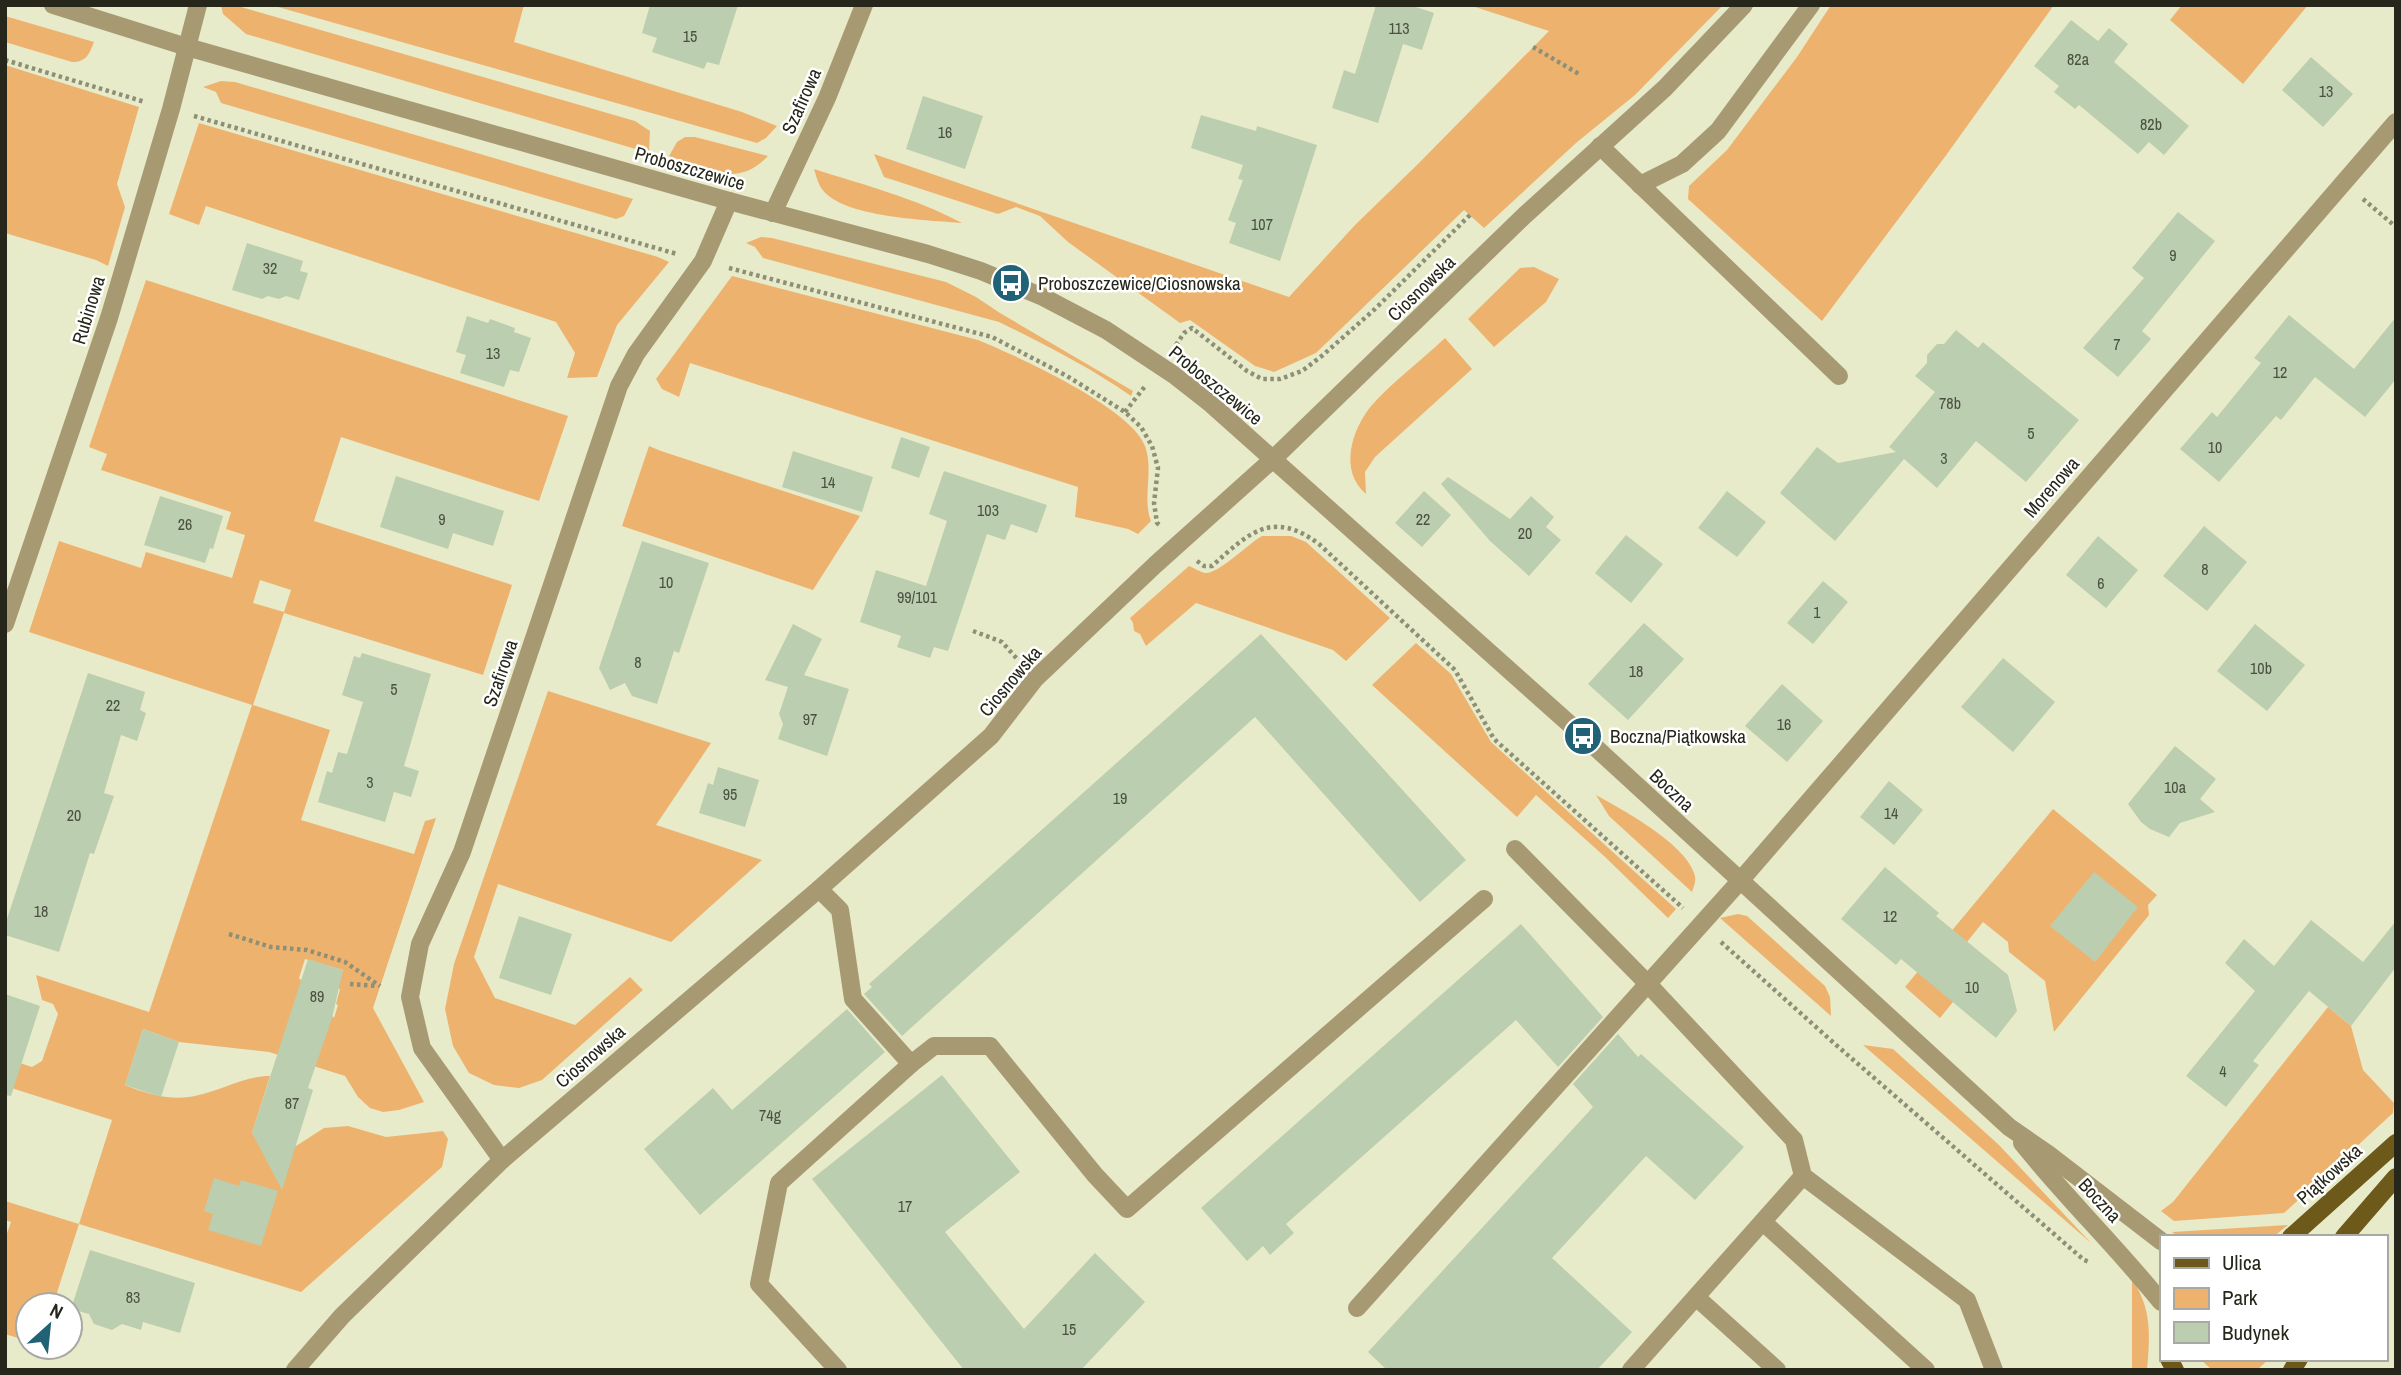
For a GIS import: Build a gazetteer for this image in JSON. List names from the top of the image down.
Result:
{
  "streets": {
    "main road": ["Piątkowska"],
    "street": [
      "Szafirowa",
      "Proboszczewice",
      "Ciosnowska",
      "Rubinowa",
      "Morenowa",
      "Boczna"
    ]
  },
  "crossings": [
    ["Szafirowa", "Proboszczewice"],
    ["Szafirowa", "Ciosnowska"],
    ["Proboszczewice", "Ciosnowska"],
    ["Proboszczewice", "Rubinowa"],
    ["Proboszczewice", "Boczna"],
    ["Ciosnowska", "Boczna"],
    ["Morenowa", "Boczna"]
  ],
  "places": {
    "bus stop": ["Proboszczewice/Ciosnowska", "Boczna/Piątkowska"]
  },
  "house_numbers": [
    "113",
    "15",
    "82a",
    "13",
    "82b",
    "16",
    "107",
    "9",
    "32",
    "7",
    "13",
    "12",
    "78b",
    "5",
    "10",
    "3",
    "14",
    "103",
    "9",
    "22",
    "26",
    "20",
    "8",
    "10",
    "6",
    "99/101",
    "1",
    "8",
    "10b",
    "18",
    "5",
    "22",
    "97",
    "16",
    "3",
    "10a",
    "95",
    "19",
    "14",
    "20",
    "18",
    "12",
    "10",
    "89",
    "4",
    "87",
    "74g",
    "17",
    "83",
    "15"
  ],
  "legend": ["Ulica", "Park", "Budynek"],
  "north": "top right"
}
